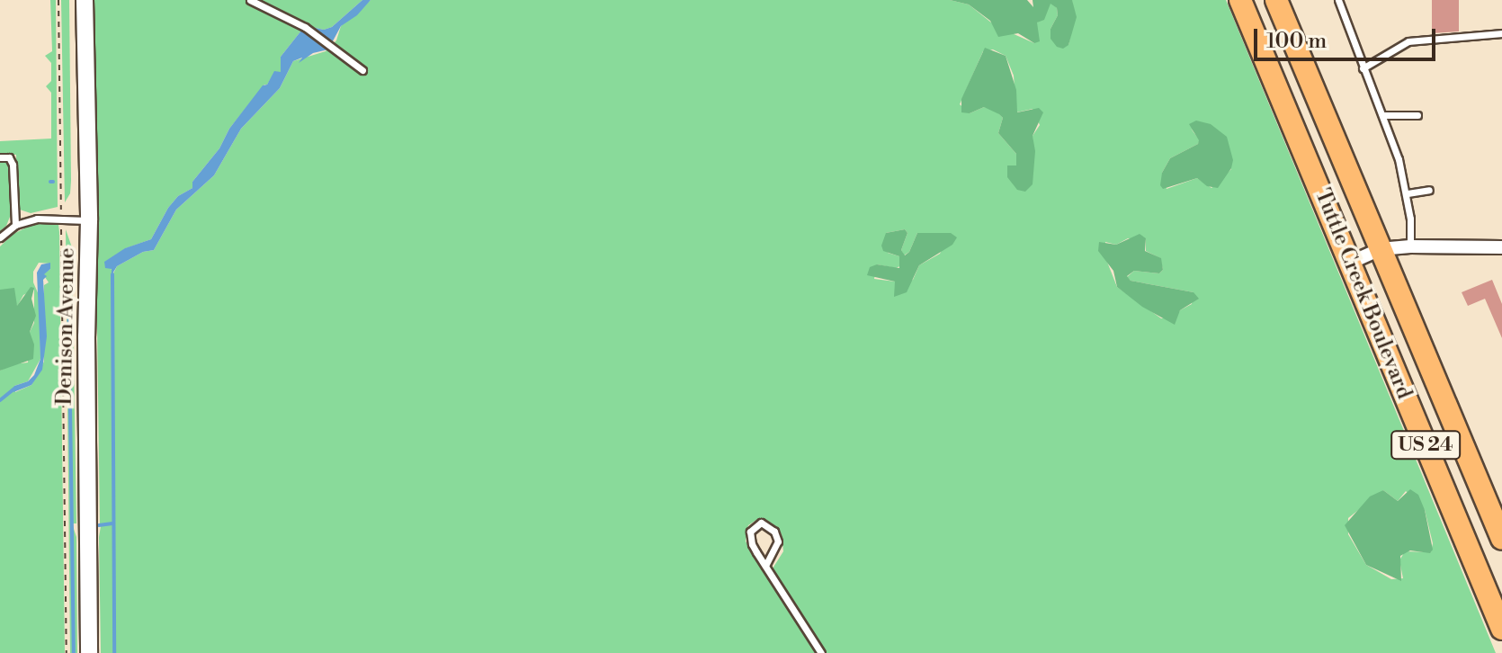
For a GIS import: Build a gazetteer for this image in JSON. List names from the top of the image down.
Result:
{
  "streets": {
    "highway": ["Tuttle Creek Boulevard", "US 24"],
    "street": ["Denison Avenue"]
  },
  "scale_bar": "100 m"
}
